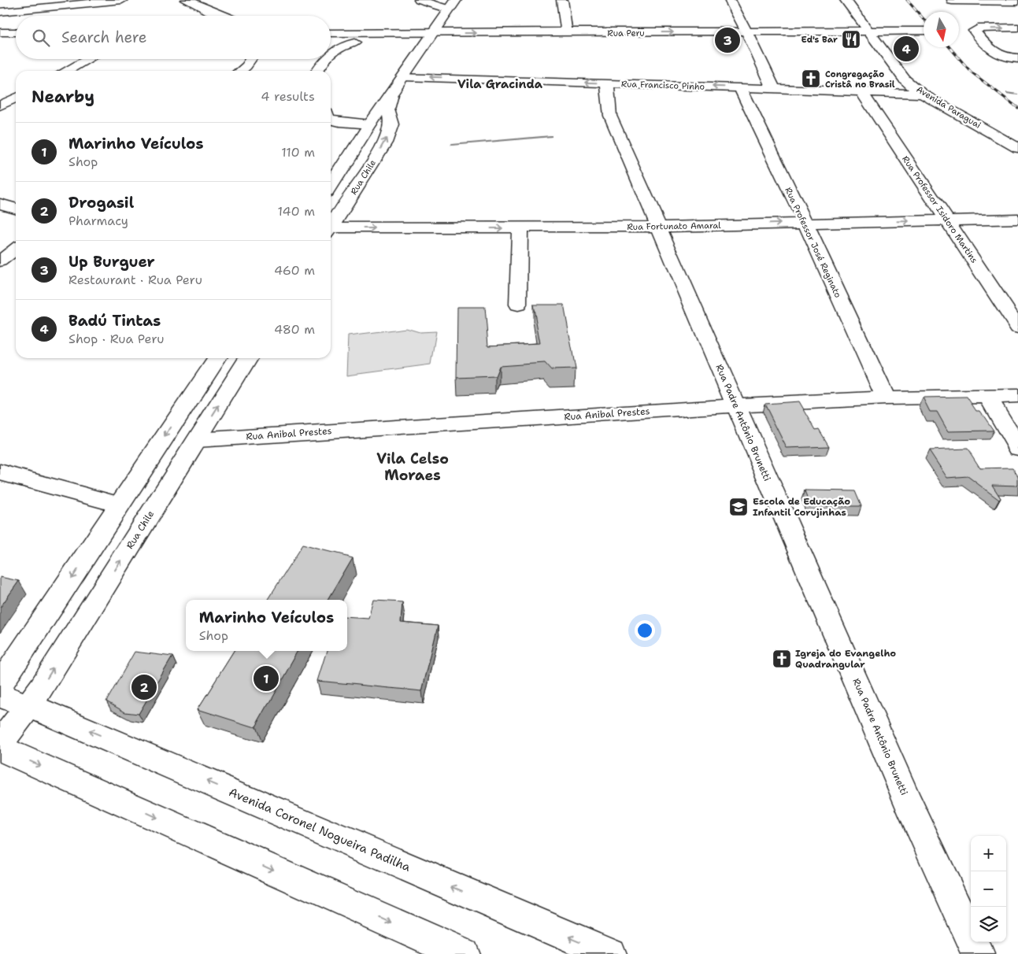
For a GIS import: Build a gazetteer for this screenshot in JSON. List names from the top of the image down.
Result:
{
  "streets": {
    "street": [
      "Rua Peru",
      "Rua Francisco Pinho",
      "Avenida Paraguai",
      "Rua Chile",
      "Rua Professor Isidoro Martins",
      "Rua Fortunato Amaral",
      "Rua Professor José Reginato",
      "Rua Anibal Prestes",
      "Rua Padre Antônio Brunetti",
      "Avenida Coronel Nogueira Padilha"
    ]
  },
  "crossings": [
    ["Rua Peru", "Avenida Paraguai"],
    ["Rua Peru", "Rua Chile"],
    ["Rua Francisco Pinho", "Avenida Paraguai"],
    ["Rua Francisco Pinho", "Rua Chile"],
    ["Rua Francisco Pinho", "Rua Professor Isidoro Martins"],
    ["Rua Francisco Pinho", "Rua Professor José Reginato"],
    ["Rua Francisco Pinho", "Rua Padre Antônio Brunetti"],
    ["Rua Chile", "Rua Anibal Prestes"],
    ["Rua Chile", "Avenida Coronel Nogueira Padilha"],
    ["Rua Professor Isidoro Martins", "Rua Fortunato Amaral"],
    ["Rua Fortunato Amaral", "Rua Professor José Reginato"],
    ["Rua Fortunato Amaral", "Rua Padre Antônio Brunetti"],
    ["Rua Professor José Reginato", "Rua Anibal Prestes"],
    ["Rua Anibal Prestes", "Rua Padre Antônio Brunetti"]
  ],
  "one_way": ["Rua Peru", "Rua Francisco Pinho", "Rua Fortunato Amaral"],
  "districts": ["Vila Gracinda", "Vila Celso Moraes"],
  "places": {
    "restaurant": ["Ed's Bar"],
    "church": ["Congregação Cristâ no Brasil", "Igreja do Evangelho Quadrangular"],
    "school or university": ["Escola de Educação Infantil Corujinhas"]
  },
  "north": "bottom",
  "page": {
    "search": "Search here",
    "pins": [
      "3",
      "4",
      "1",
      "2"
    ],
    "heading": ["Nearby", "4 results"],
    "list": [
      {
        "mark": "1",
        "name": "Marinho Veículos",
        "note": "Shop",
        "value": "110 m"
      },
      {
        "mark": "2",
        "name": "Drogasil",
        "note": "Pharmacy",
        "value": "140 m"
      },
      {
        "mark": "3",
        "name": "Up Burguer",
        "note": "Restaurant · Rua Peru",
        "value": "460 m"
      },
      {
        "mark": "4",
        "name": "Badú Tintas",
        "note": "Shop · Rua Peru",
        "value": "480 m"
      }
    ],
    "popup": ["Marinho Veículos", "Shop"],
    "map_buttons": ["+", "−"]
  }
}
